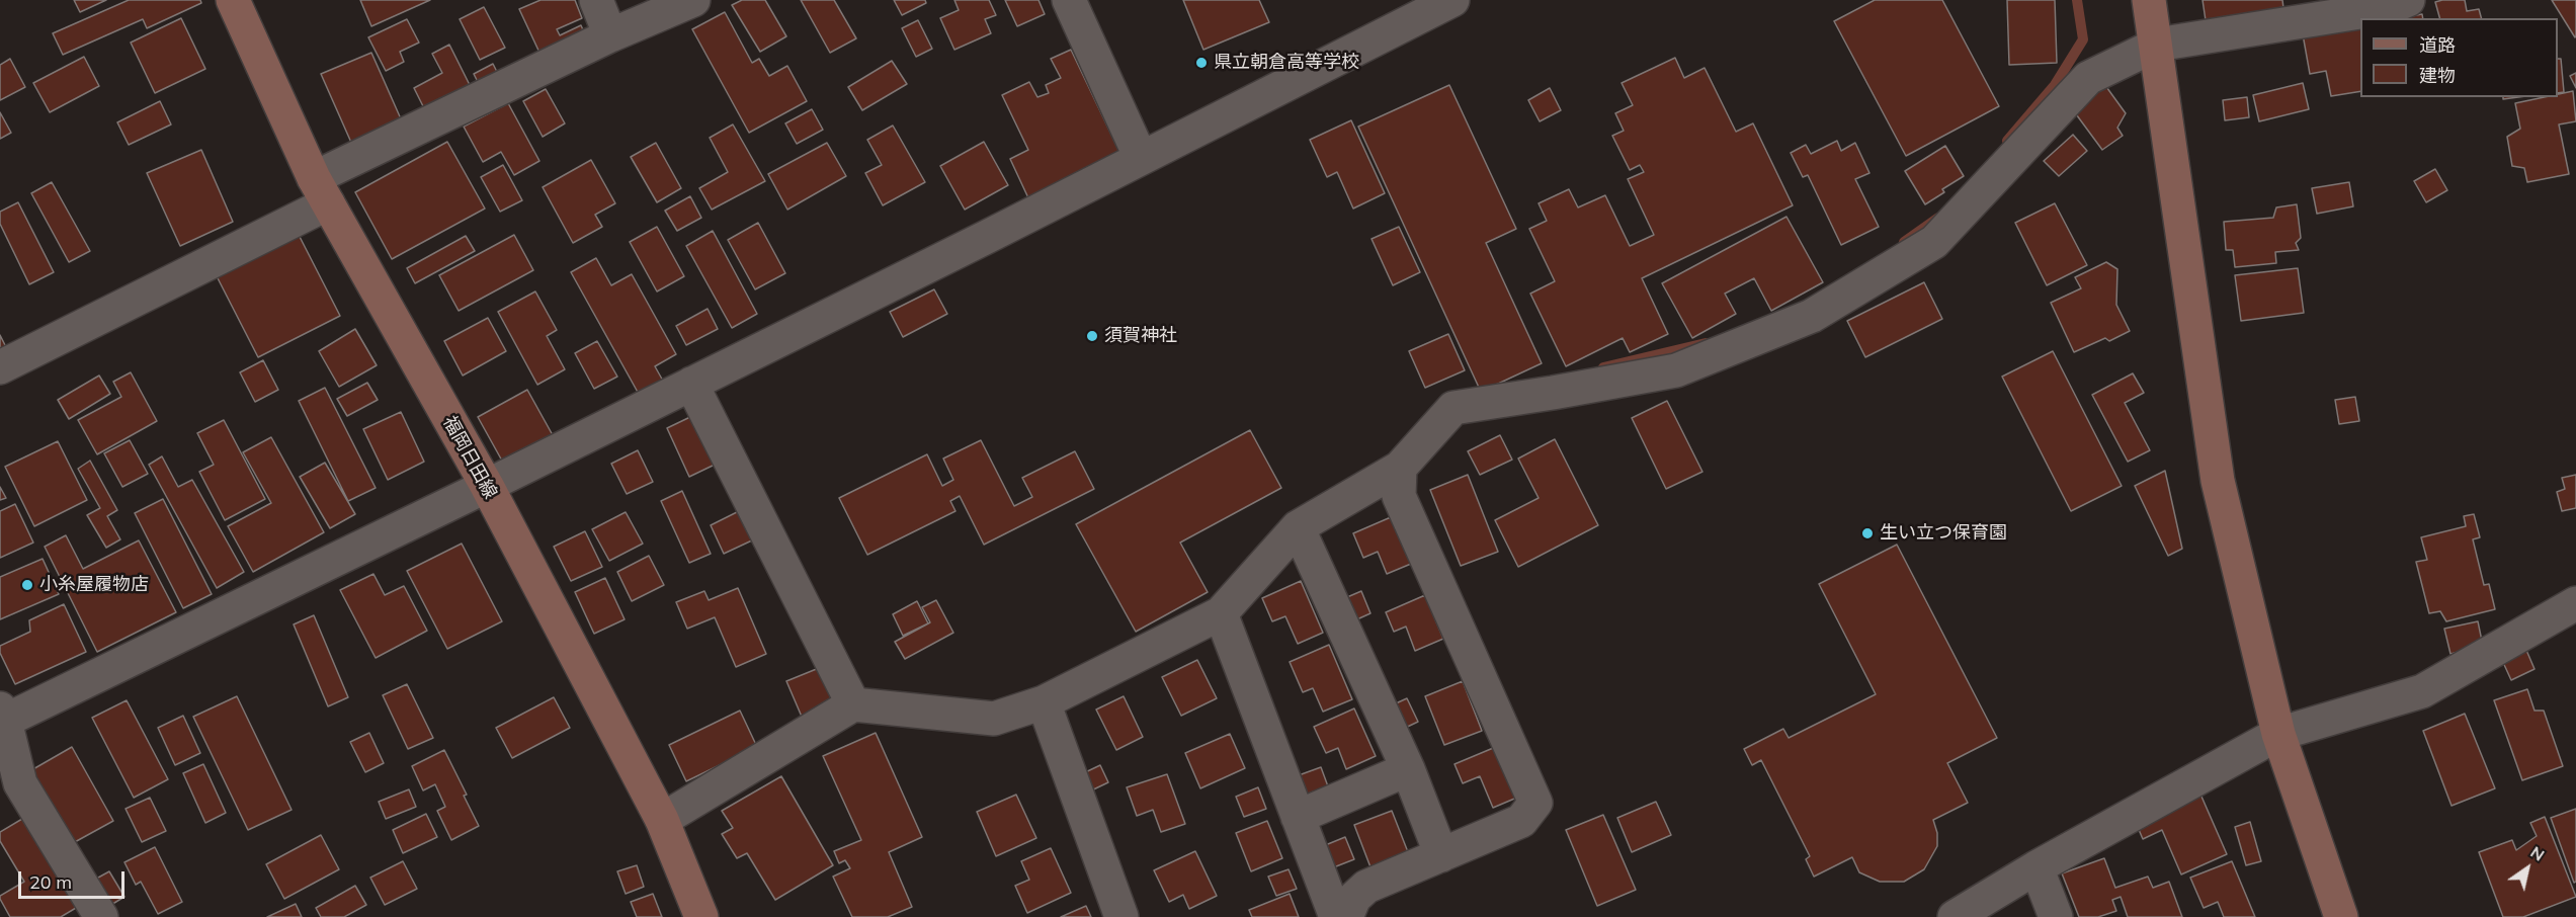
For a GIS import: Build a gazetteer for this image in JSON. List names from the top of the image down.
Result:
{
  "streets": {
    "main road": ["福岡日田線"]
  },
  "places": [
    "県立朝倉高等学校",
    "須賀神社",
    "生い立つ保育園",
    "小糸屋履物店"
  ],
  "legend": ["道路", "建物"],
  "scale_bar": "20 m",
  "north": "top right"
}
